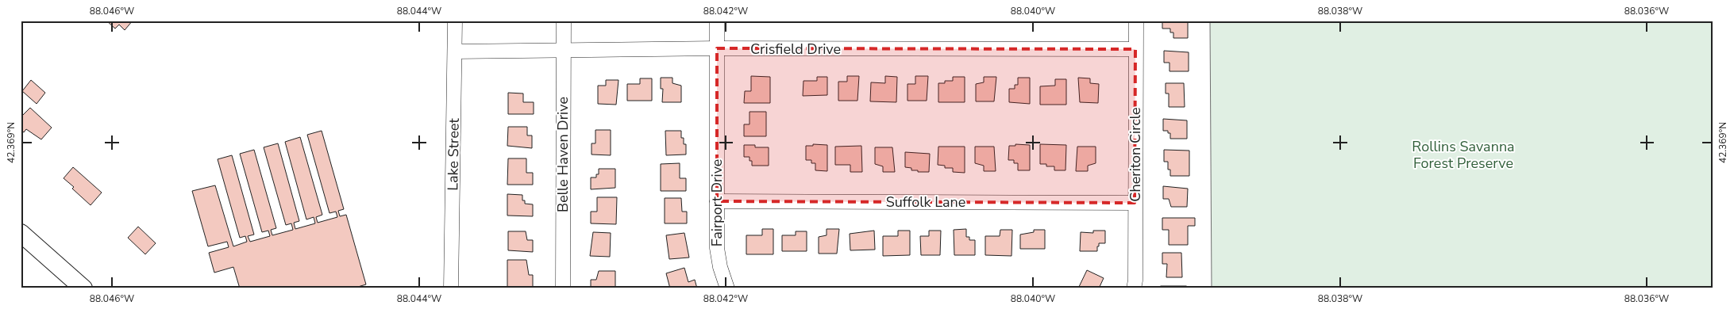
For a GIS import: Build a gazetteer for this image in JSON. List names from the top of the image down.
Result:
{
  "streets": {
    "street": [
      "Crisfield Drive",
      "Lake Street",
      "Belle Haven Drive",
      "Cheriton Circle",
      "Suffolk Lane",
      "Fairport Drive"
    ]
  },
  "crossings": [
    ["Crisfield Drive", "Lake Street"],
    ["Crisfield Drive", "Belle Haven Drive"],
    ["Crisfield Drive", "Cheriton Circle"],
    ["Crisfield Drive", "Fairport Drive"],
    ["Cheriton Circle", "Suffolk Lane"],
    ["Suffolk Lane", "Fairport Drive"]
  ],
  "parks": ["Rollins Savanna Forest Preserve"],
  "coordinates": [
    "88.046°W",
    "88.044°W",
    "88.042°W",
    "88.040°W",
    "88.038°W",
    "88.036°W",
    "42.369°N"
  ]
}
